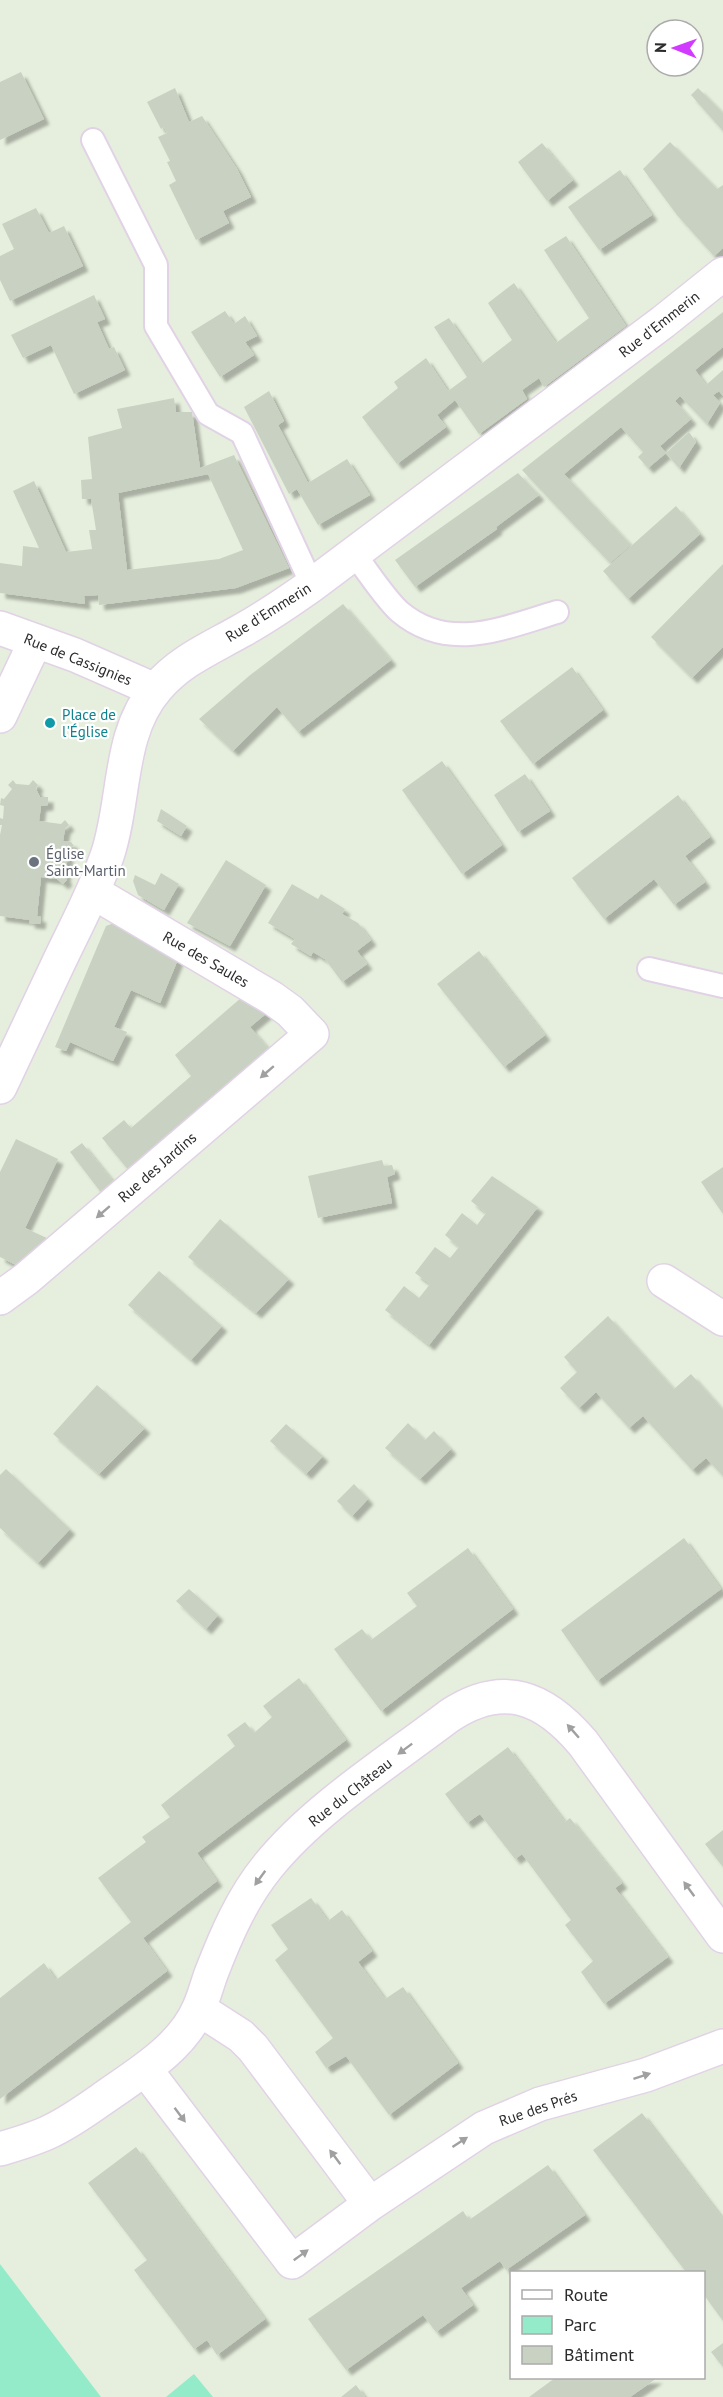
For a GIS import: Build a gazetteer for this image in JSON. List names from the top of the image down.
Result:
{
  "streets": {
    "street": [
      "Rue d'Emmerin",
      "Rue de Cassignies",
      "Rue des Saules",
      "Rue des Jardins",
      "Rue du Château",
      "Rue des Prés"
    ]
  },
  "crossings": [
    ["Rue d'Emmerin", "Rue de Cassignies"],
    ["Rue d'Emmerin", "Rue des Saules"],
    ["Rue des Saules", "Rue des Jardins"],
    ["Rue du Château", "Rue des Prés"]
  ],
  "one_way": ["Rue des Jardins"],
  "places": ["Place de l'Église", "Église Saint-Martin"],
  "legend": ["Route", "Parc", "Bâtiment"],
  "north": "left"
}
